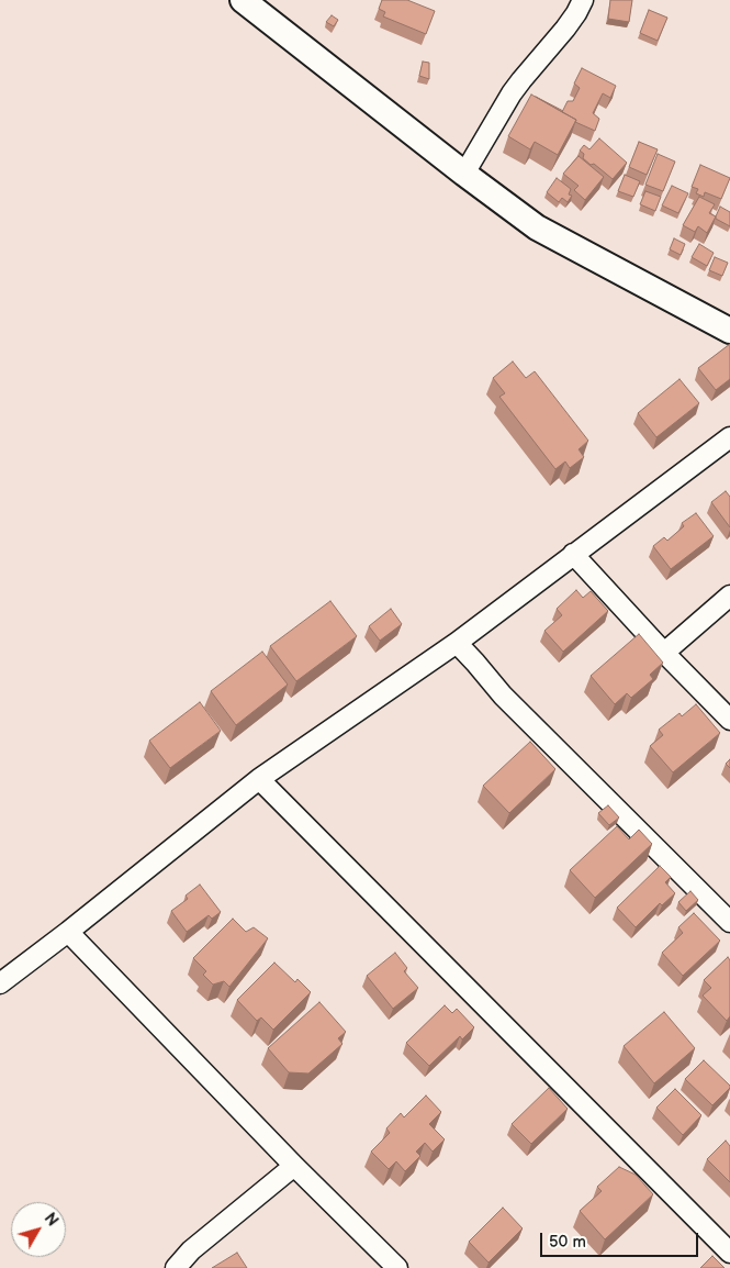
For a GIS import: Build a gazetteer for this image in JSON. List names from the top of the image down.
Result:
{
  "scale_bar": "50 m",
  "north": "top right"
}
